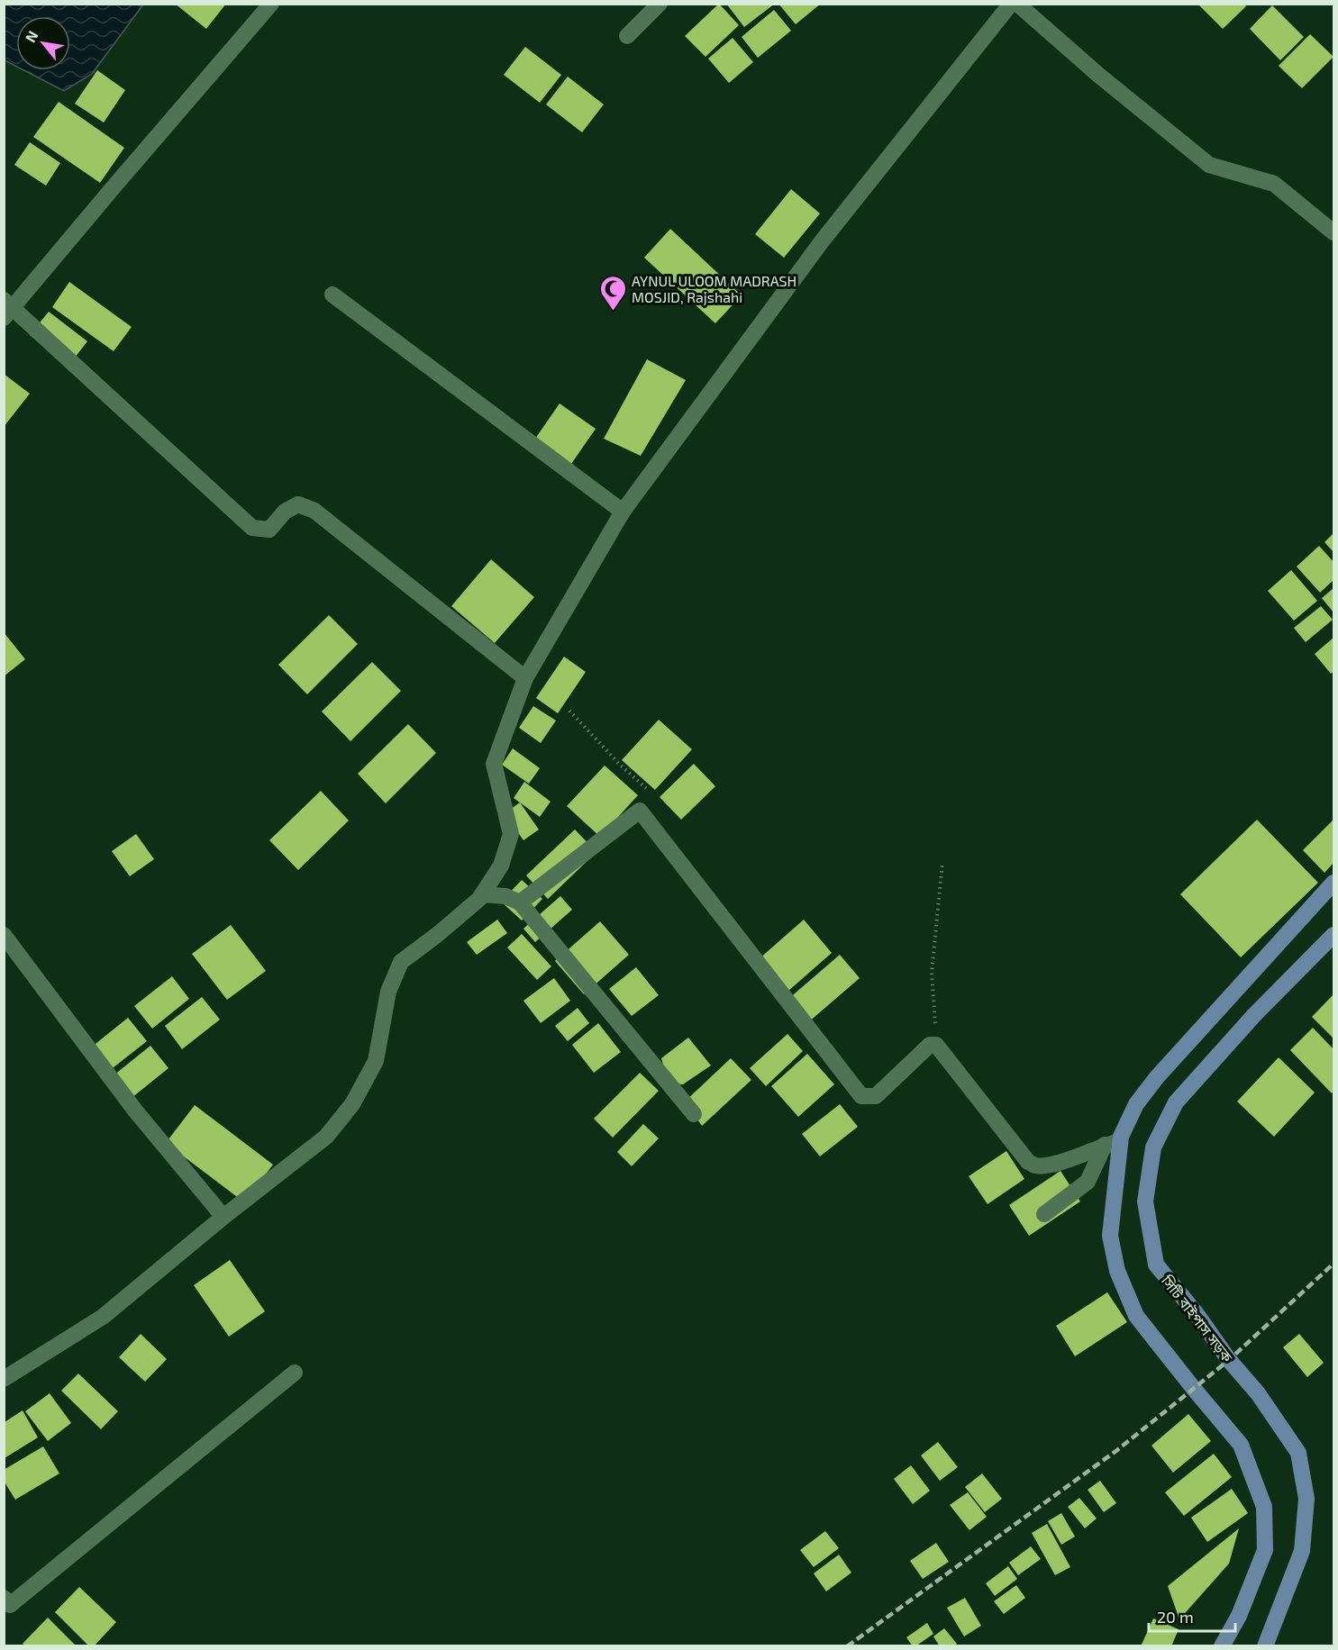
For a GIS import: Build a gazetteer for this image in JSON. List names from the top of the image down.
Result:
{
  "streets": {
    "main road": ["সিটি বাইপাস সড়ক"]
  },
  "places": {
    "mosque": ["AYNUL ULOOM MADRASH MOSJID, Rajshahi"]
  },
  "scale_bar": "20 m",
  "north": "top left"
}
